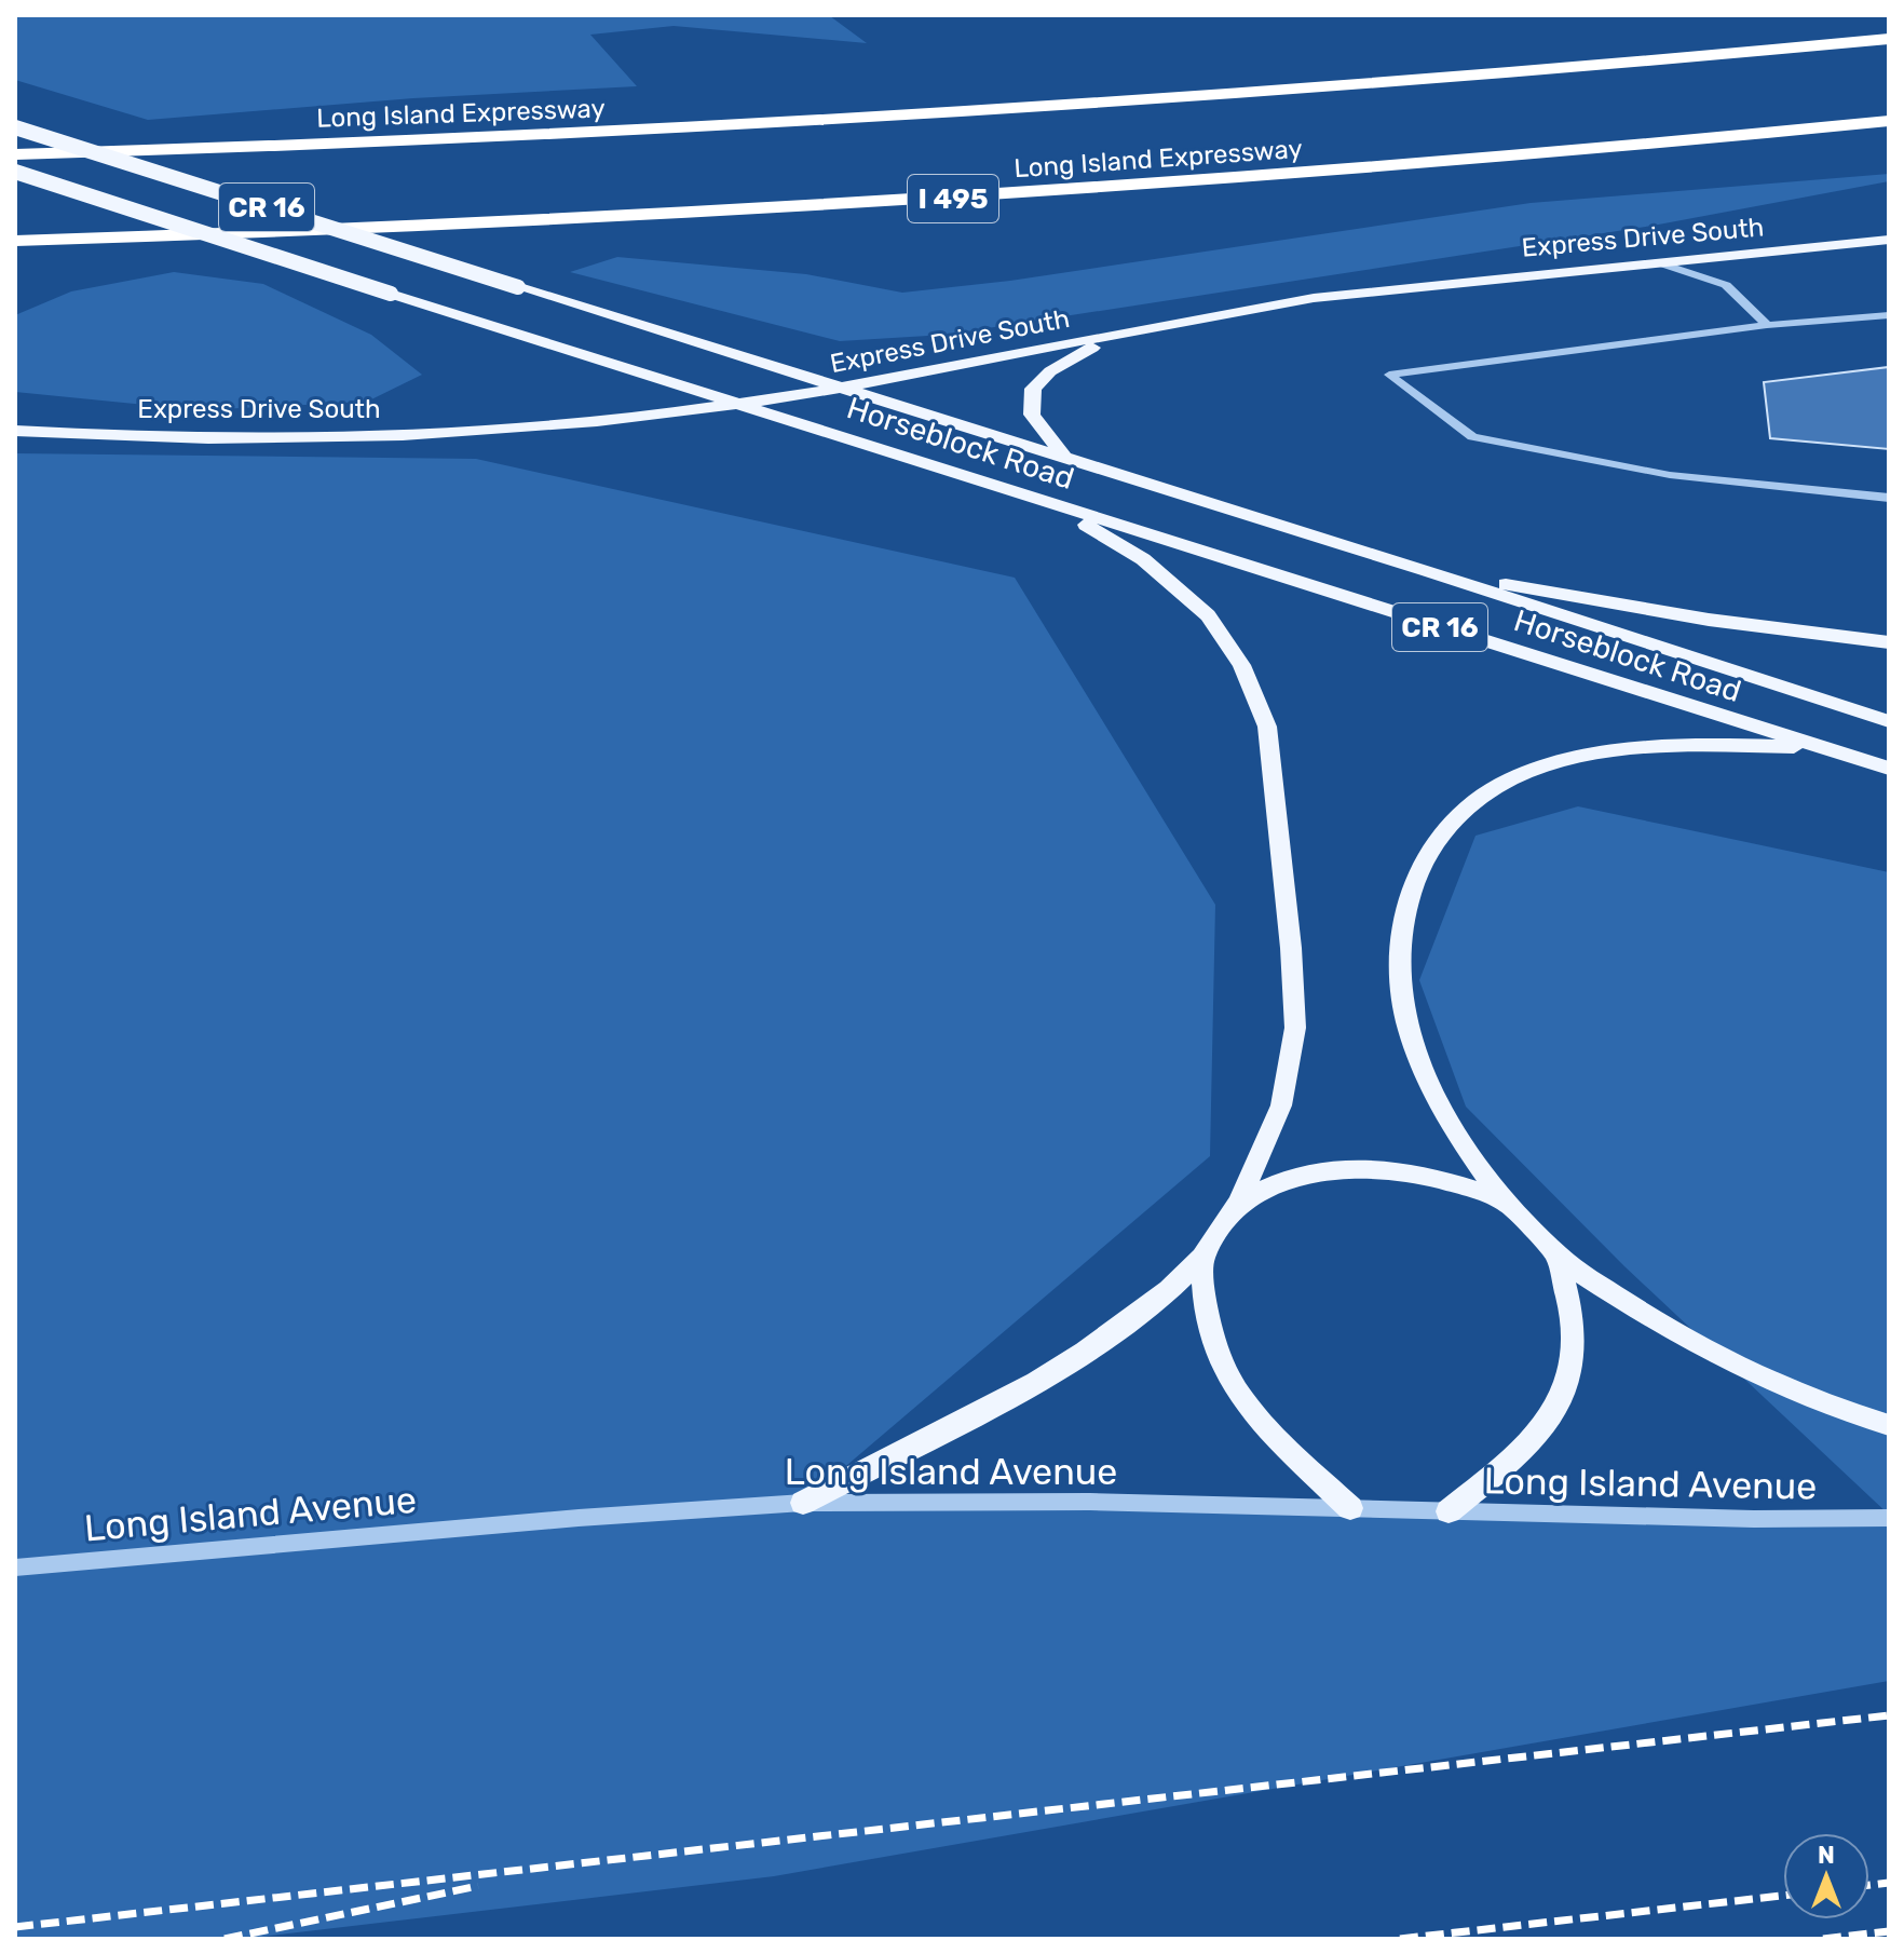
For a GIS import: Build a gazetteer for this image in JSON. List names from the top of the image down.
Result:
{
  "streets": {
    "highway": ["Long Island Expressway", "I 495"],
    "main road": ["CR 16", "Express Drive South", "Horseblock Road"],
    "street": ["Long Island Avenue"]
  },
  "crossings": [
    ["Express Drive South", "Horseblock Road"]
  ],
  "north": "top"
}
